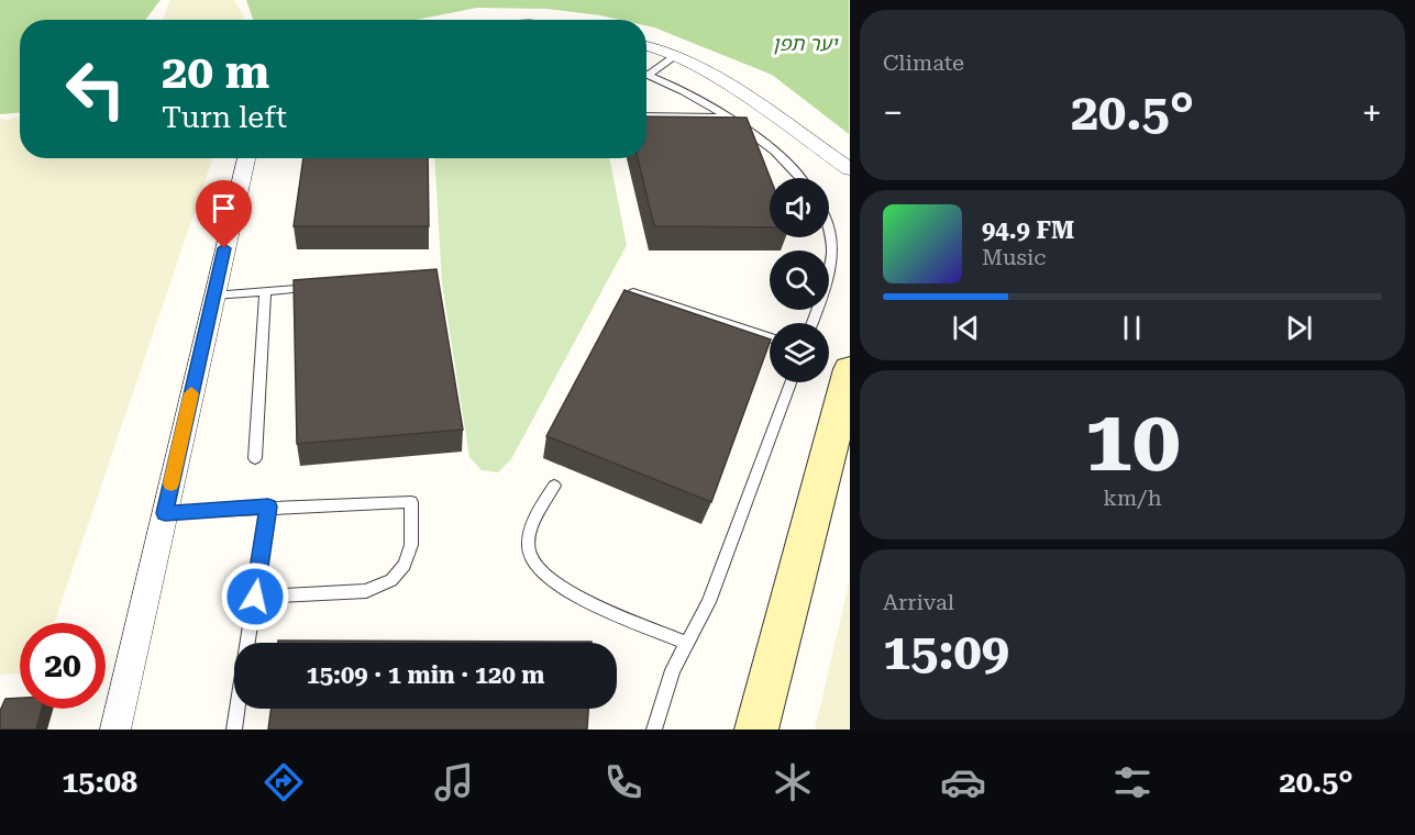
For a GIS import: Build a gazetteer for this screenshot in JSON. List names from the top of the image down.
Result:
{
  "parks": ["יער תפן"],
  "page": {
    "tile": [
      "Climate",
      ["10", "km/h"],
      ["Arrival", "15:09"]
    ],
    "turn": ["20 m", "Turn left"],
    "heat": ["−", "20.5°", "+"],
    "song": ["94.9 FM", "Music"],
    "limit": "20",
    "trip": "15:09 · 1 min · 120 m",
    "tabs": ["15:08", "20.5°"]
  }
}
